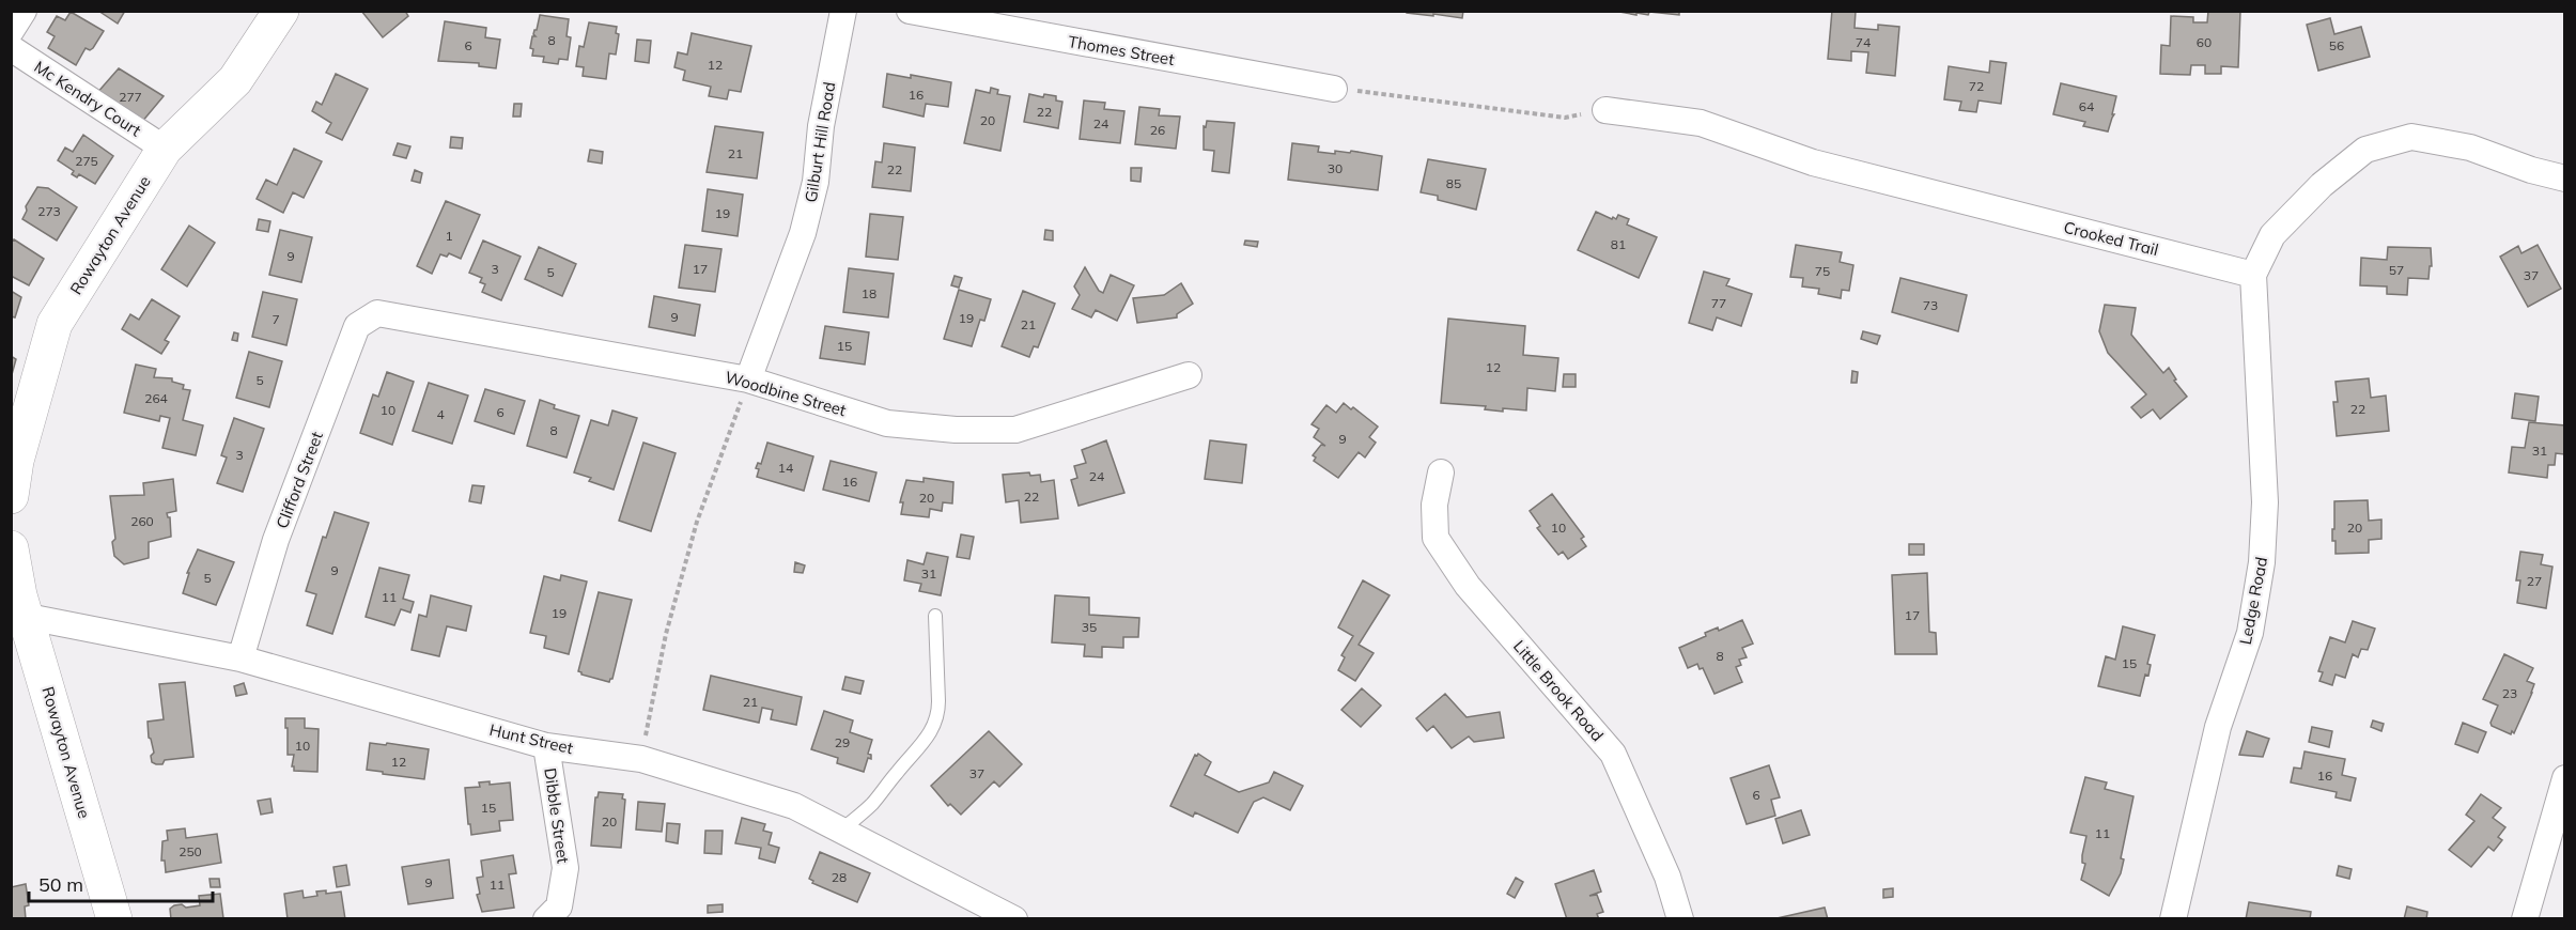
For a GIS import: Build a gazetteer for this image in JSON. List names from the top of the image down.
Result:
{
  "streets": {
    "street": [
      "Thomes Street",
      "Mc Kendry Court",
      "Gilburt Hill Road",
      "Rowayton Avenue",
      "Crooked Trail",
      "Woodbine Street",
      "Clifford Street",
      "Ledge Road",
      "Little Brook Road",
      "Hunt Street",
      "Dibble Street"
    ]
  },
  "crossings": [
    ["Mc Kendry Court", "Rowayton Avenue"],
    ["Gilburt Hill Road", "Woodbine Street"],
    ["Rowayton Avenue", "Hunt Street"],
    ["Crooked Trail", "Ledge Road"],
    ["Woodbine Street", "Clifford Street"],
    ["Clifford Street", "Hunt Street"],
    ["Hunt Street", "Dibble Street"]
  ],
  "house_numbers": [
    "8",
    "74",
    "60",
    "6",
    "56",
    "12",
    "72",
    "16",
    "277",
    "64",
    "22",
    "20",
    "24",
    "26",
    "21",
    "275",
    "30",
    "22",
    "85",
    "273",
    "19",
    "1",
    "81",
    "9",
    "3",
    "17",
    "57",
    "75",
    "5",
    "37",
    "18",
    "77",
    "73",
    "9",
    "19",
    "7",
    "21",
    "15",
    "12",
    "5",
    "264",
    "22",
    "10",
    "6",
    "4",
    "8",
    "9",
    "31",
    "3",
    "14",
    "24",
    "16",
    "22",
    "20",
    "260",
    "10",
    "20",
    "9",
    "31",
    "5",
    "27",
    "11",
    "19",
    "17",
    "35",
    "8",
    "15",
    "23",
    "21",
    "29",
    "10",
    "12",
    "37",
    "16",
    "6",
    "15",
    "20",
    "11",
    "250",
    "28",
    "9",
    "11"
  ],
  "scale_bar": "50 m"
}
